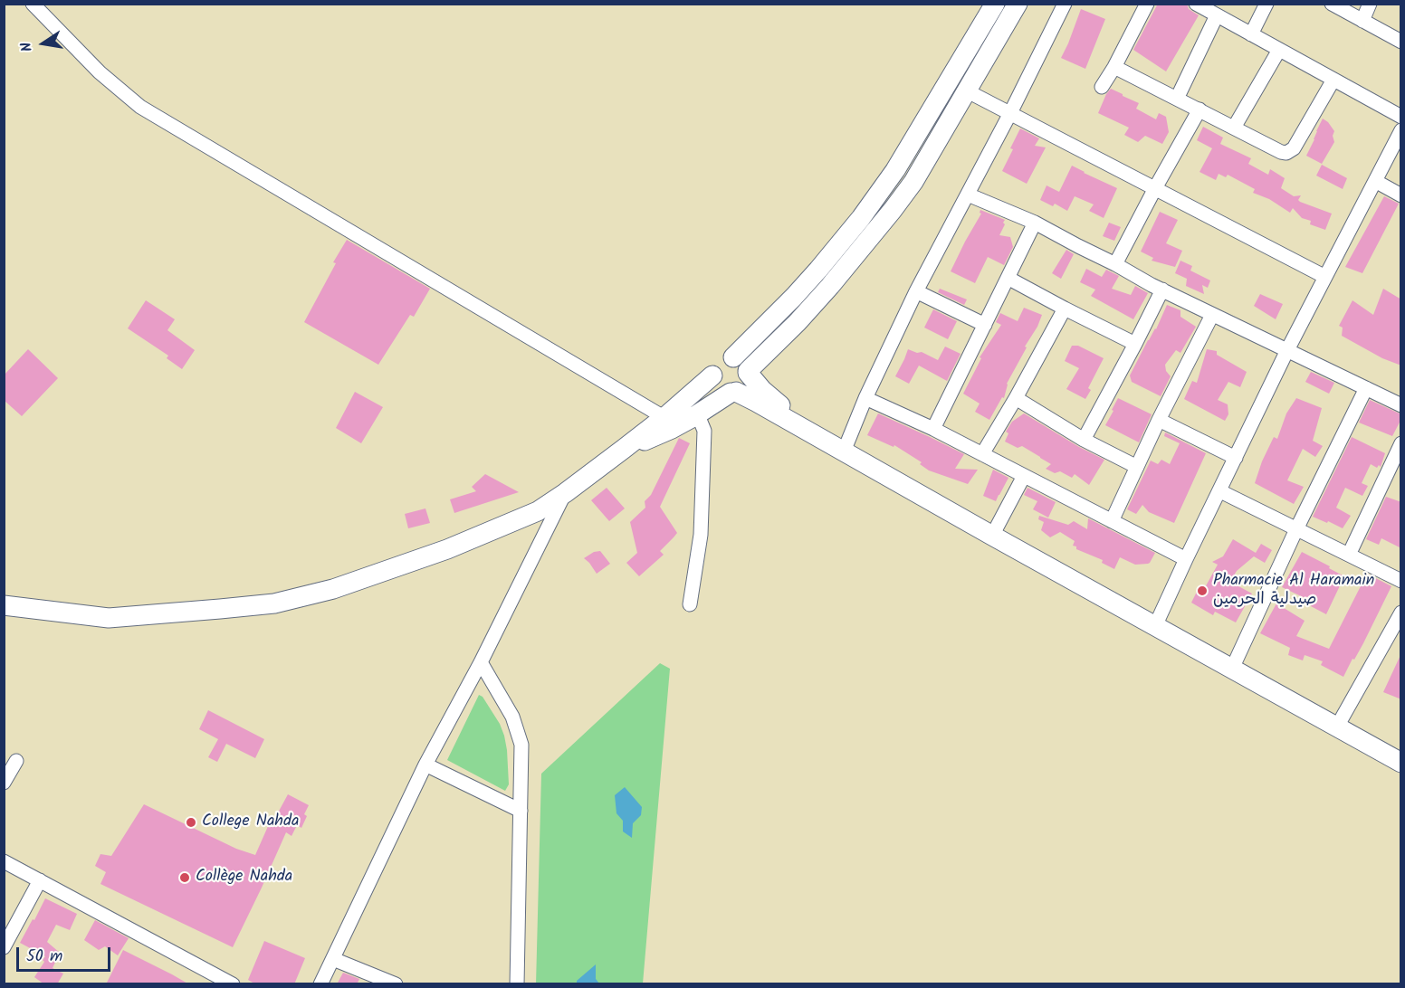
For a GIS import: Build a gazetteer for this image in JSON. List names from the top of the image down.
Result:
{
  "places": ["Pharmacie Al Haramain صيدلية الحرمين", "College Nahda", "Collège Nahda"],
  "scale_bar": "50 m",
  "north": "left"
}
